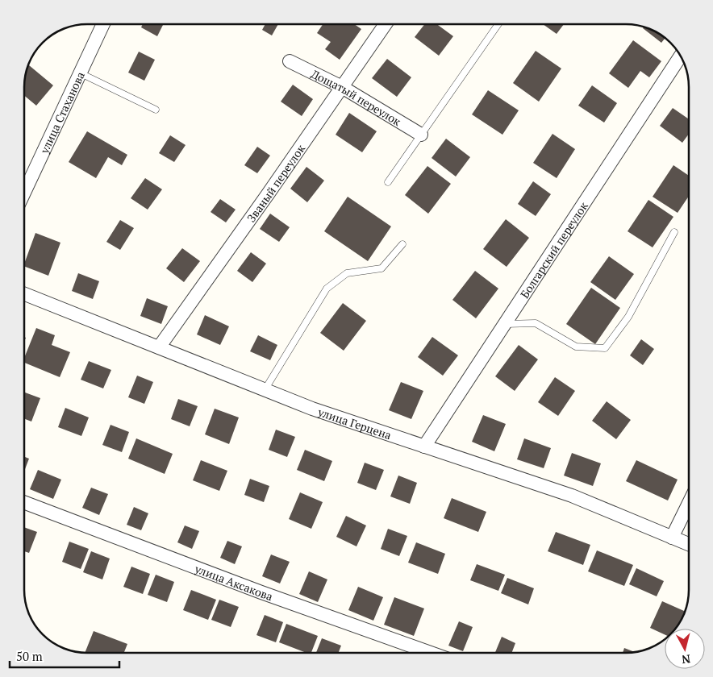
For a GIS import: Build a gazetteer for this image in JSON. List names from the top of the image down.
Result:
{
  "streets": {
    "street": [
      "Дощатый переулок",
      "улица Стаханова",
      "Званый переулок",
      "Болгарский переулок",
      "улица Герцена",
      "улица Аксакова"
    ]
  },
  "crossings": [
    ["Дощатый переулок", "Званый переулок"],
    ["Званый переулок", "улица Герцена"],
    ["Болгарский переулок", "улица Герцена"]
  ],
  "scale_bar": "50 m",
  "north": "bottom"
}
